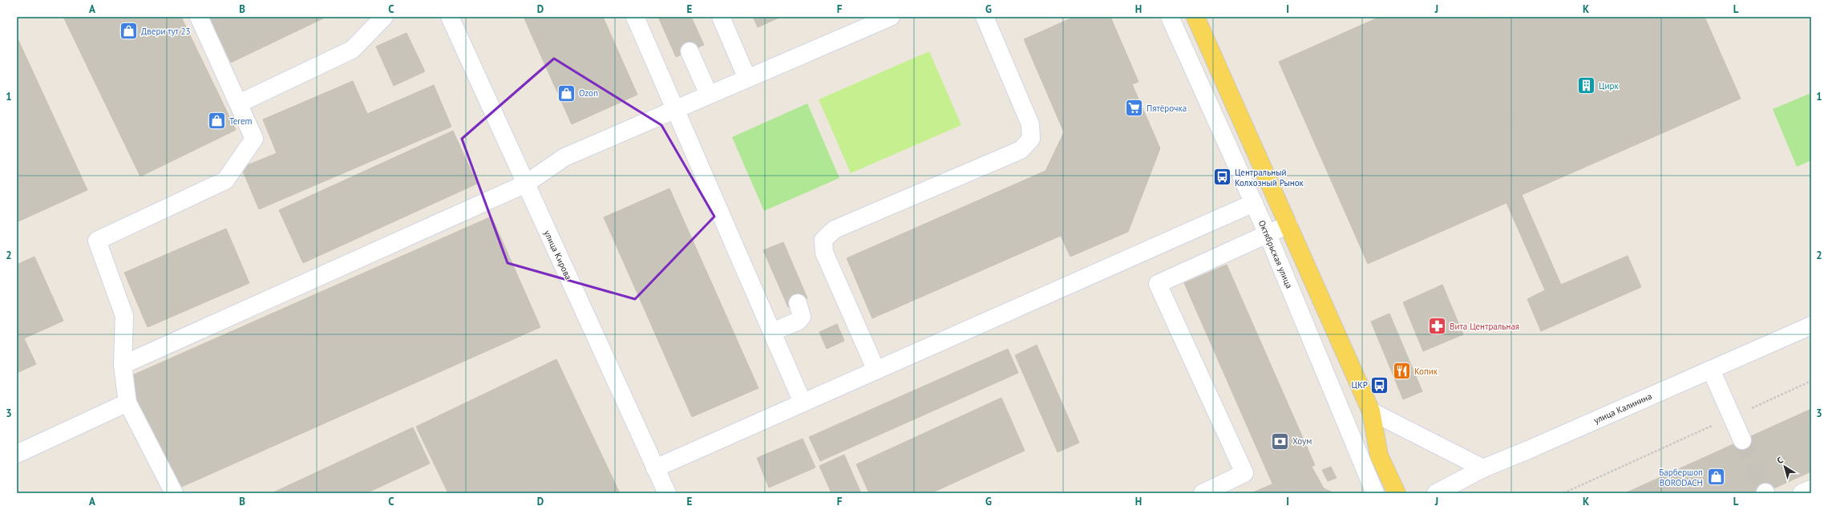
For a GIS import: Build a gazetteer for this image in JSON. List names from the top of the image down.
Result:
{
  "streets": {
    "street": ["Октябрьская улица", "улица Кирова", "улица Калинина"]
  },
  "places": {
    "shop": [
      "Двери тут 23",
      "Ozon",
      "Terem",
      "Барбершоп BORODACH"
    ],
    "building": ["Цирк"],
    "supermarket": ["Пятёрочка"],
    "bus stop": ["Центральный Колхозный Рынок", "ЦКР"],
    "pharmacy": ["Вита Центральная"],
    "restaurant": ["Копик"],
    "bank": ["Хоум"]
  },
  "north": "top left",
  "grid": {
    "columns": [
      "A",
      "B",
      "C",
      "D",
      "E",
      "F",
      "G",
      "H",
      "I",
      "J",
      "K",
      "L"
    ],
    "rows": ["1", "2", "3"]
  }
}
